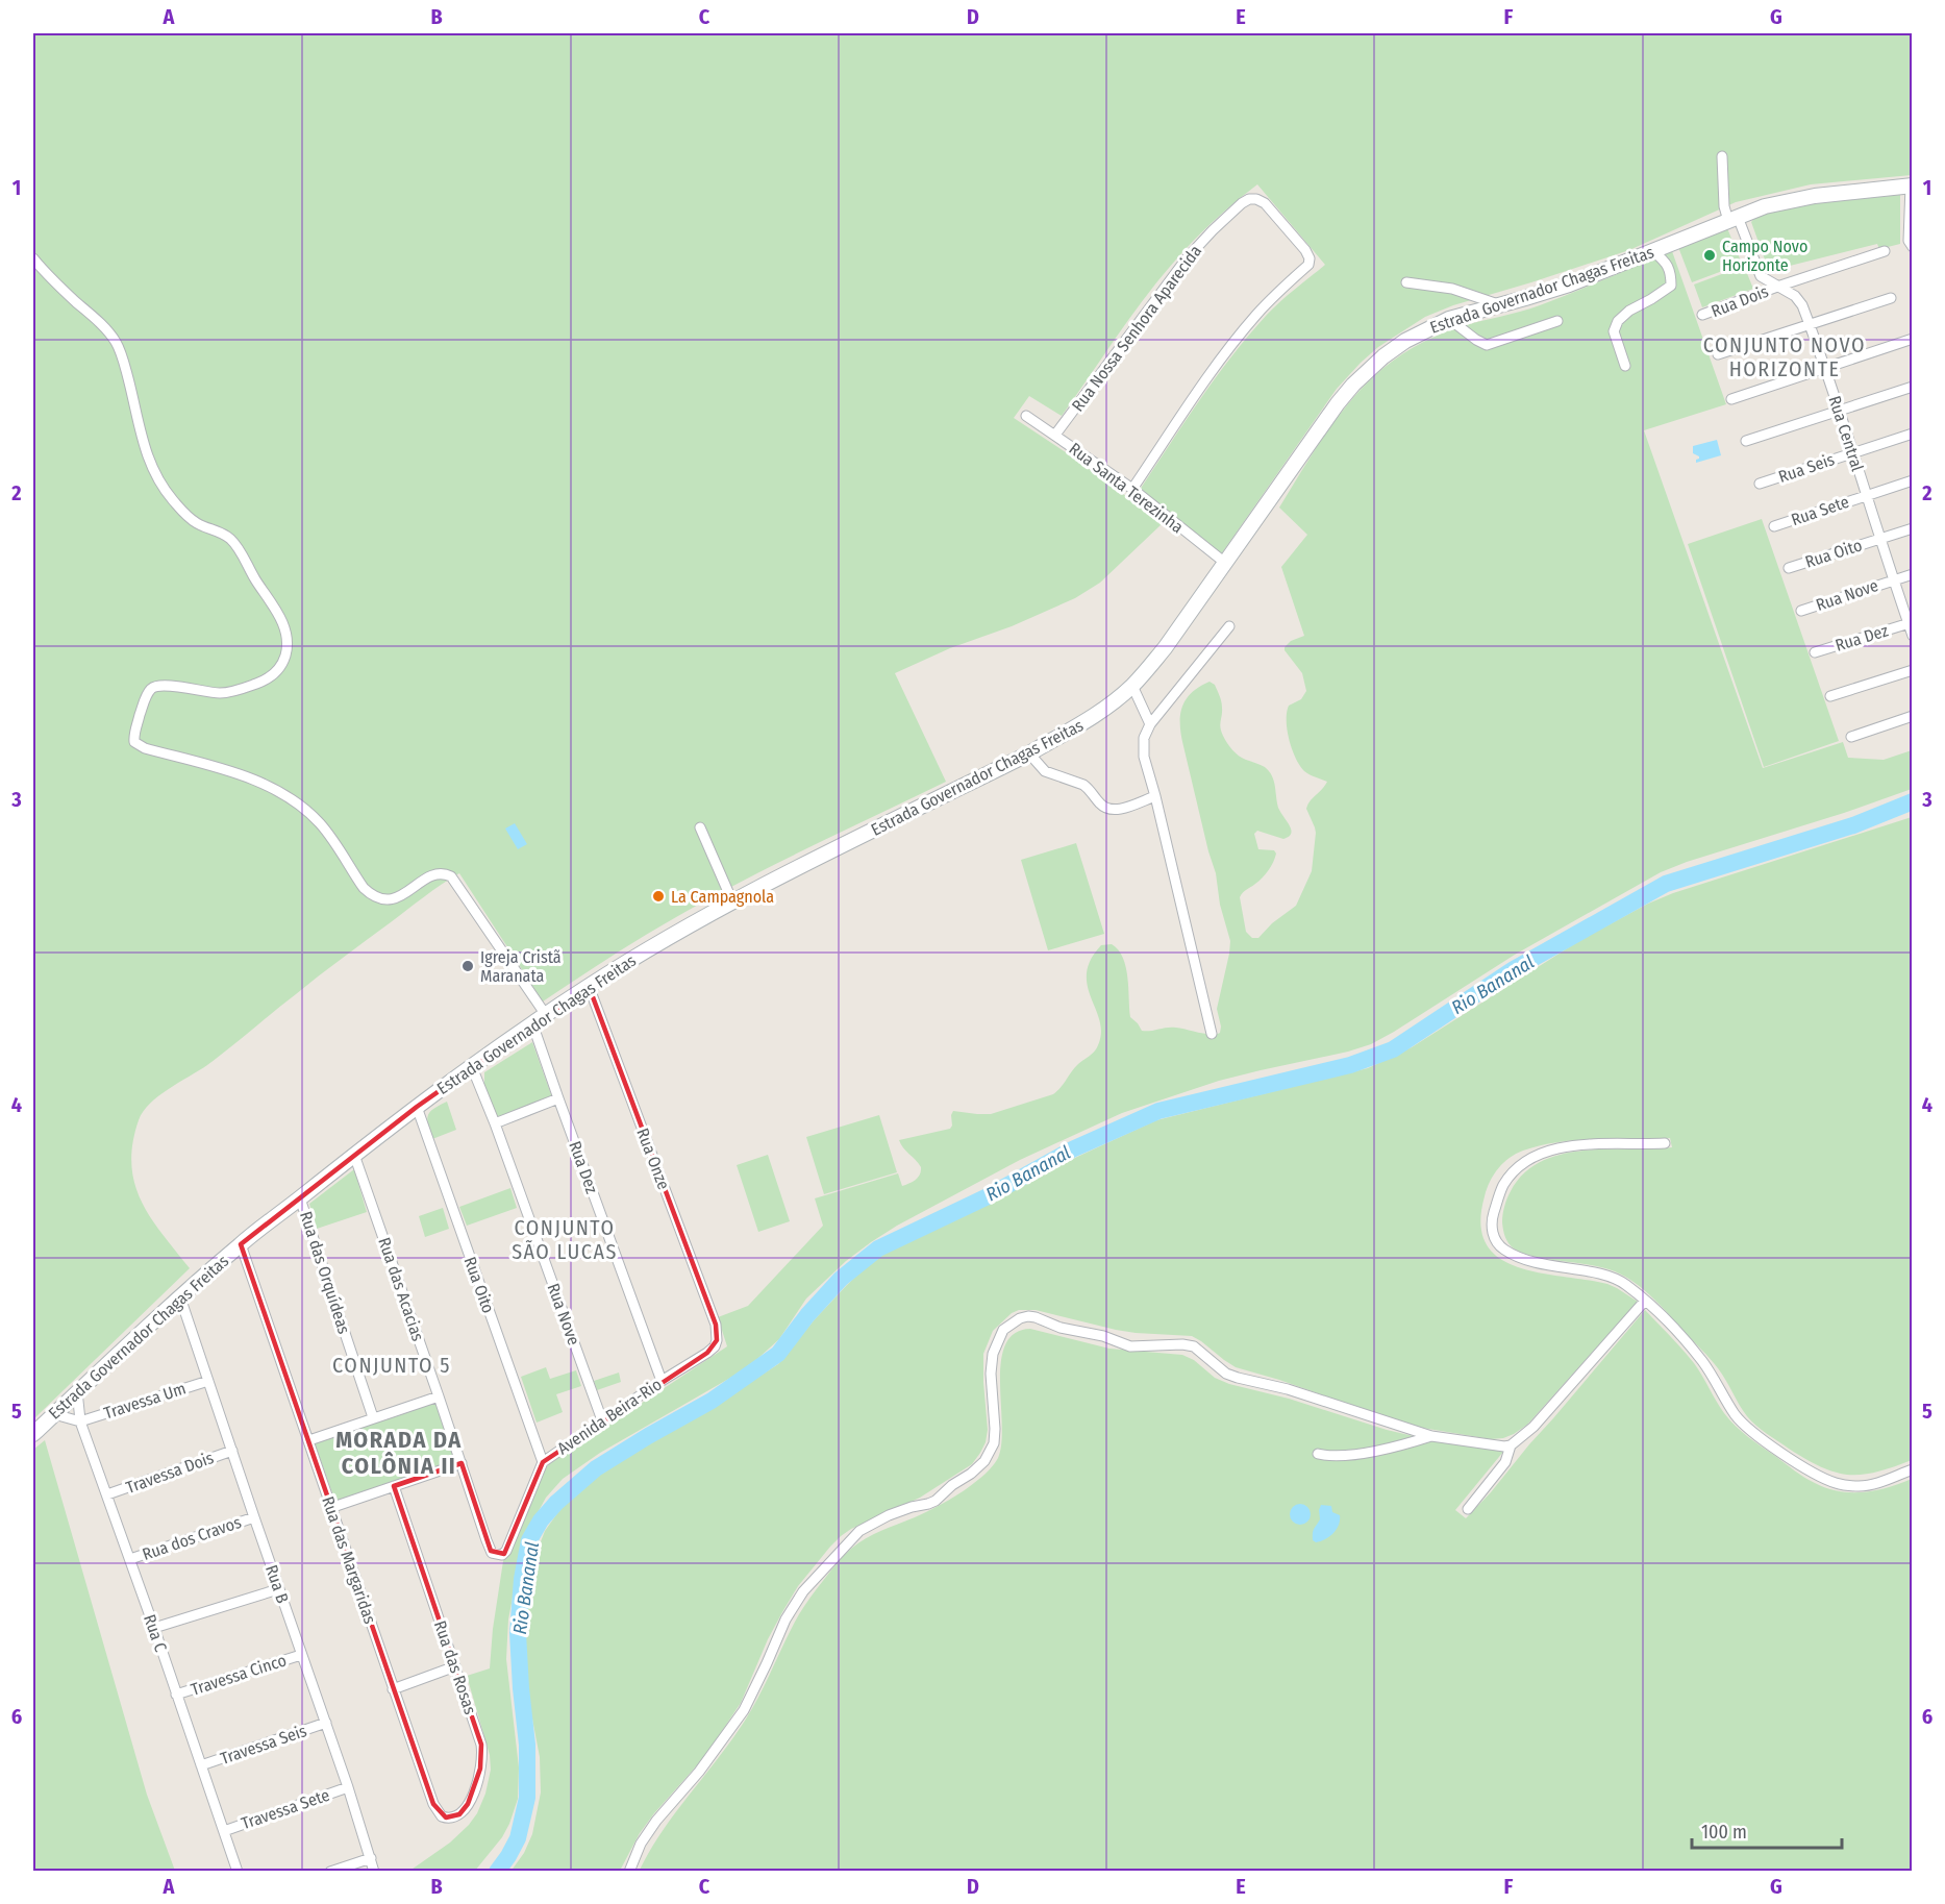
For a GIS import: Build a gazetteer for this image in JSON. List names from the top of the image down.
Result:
{
  "streets": {
    "main road": ["Estrada Governador Chagas Freitas"],
    "street": [
      "Rua Dois",
      "Rua Nossa Senhora Aparecida",
      "Rua Central",
      "Rua Seis",
      "Rua Santa Terezinha",
      "Rua Sete",
      "Rua Oito",
      "Rua Nove",
      "Rua Dez",
      "Rua Onze",
      "Rua das Orquídeas",
      "Rua das Acacias",
      "Travessa Um",
      "Avenida Beira-Rio",
      "Travessa Dois",
      "Rua dos Cravos",
      "Rua das Margaridas",
      "Rua B",
      "Rua C",
      "Rua das Rosas",
      "Travessa Cinco",
      "Travessa Seis",
      "Travessa Sete"
    ]
  },
  "crossings": [
    ["Estrada Governador Chagas Freitas", "Rua Central"],
    ["Estrada Governador Chagas Freitas", "Rua Santa Terezinha"],
    ["Estrada Governador Chagas Freitas", "Rua Oito"],
    ["Estrada Governador Chagas Freitas", "Rua Nove"],
    ["Estrada Governador Chagas Freitas", "Rua Dez"],
    ["Estrada Governador Chagas Freitas", "Rua Onze"],
    ["Estrada Governador Chagas Freitas", "Rua das Orquídeas"],
    ["Estrada Governador Chagas Freitas", "Rua das Acacias"],
    ["Estrada Governador Chagas Freitas", "Rua das Margaridas"],
    ["Estrada Governador Chagas Freitas", "Rua B"],
    ["Estrada Governador Chagas Freitas", "Rua C"],
    ["Rua Dois", "Rua Central"],
    ["Rua Nossa Senhora Aparecida", "Rua Santa Terezinha"],
    ["Rua Central", "Rua Seis"],
    ["Rua Central", "Rua Sete"],
    ["Rua Central", "Rua Oito"],
    ["Rua Central", "Rua Nove"],
    ["Rua Central", "Rua Dez"],
    ["Rua Oito", "Avenida Beira-Rio"],
    ["Rua Nove", "Avenida Beira-Rio"],
    ["Rua Dez", "Avenida Beira-Rio"],
    ["Rua Onze", "Avenida Beira-Rio"],
    ["Rua das Acacias", "Avenida Beira-Rio"],
    ["Travessa Um", "Rua B"],
    ["Travessa Um", "Rua C"],
    ["Travessa Dois", "Rua B"],
    ["Travessa Dois", "Rua C"],
    ["Rua dos Cravos", "Rua B"],
    ["Rua dos Cravos", "Rua C"],
    ["Rua das Margaridas", "Rua das Rosas"],
    ["Rua B", "Travessa Cinco"],
    ["Rua B", "Travessa Seis"],
    ["Rua B", "Travessa Sete"],
    ["Rua C", "Travessa Cinco"],
    ["Rua C", "Travessa Seis"],
    ["Rua C", "Travessa Sete"]
  ],
  "districts": [
    "CONJUNTO NOVO HORIZONTE",
    "CONJUNTO SÃO LUCAS",
    "CONJUNTO 5",
    "MORADA DA COLÔNIA II"
  ],
  "water": ["Rio Bananal"],
  "places": ["Campo Novo Horizonte", "La Campagnola", "Igreja Cristã Maranata"],
  "scale_bar": "100 m",
  "grid": {
    "columns": [
      "A",
      "B",
      "C",
      "D",
      "E",
      "F",
      "G"
    ],
    "rows": [
      "1",
      "2",
      "3",
      "4",
      "5",
      "6"
    ]
  }
}
